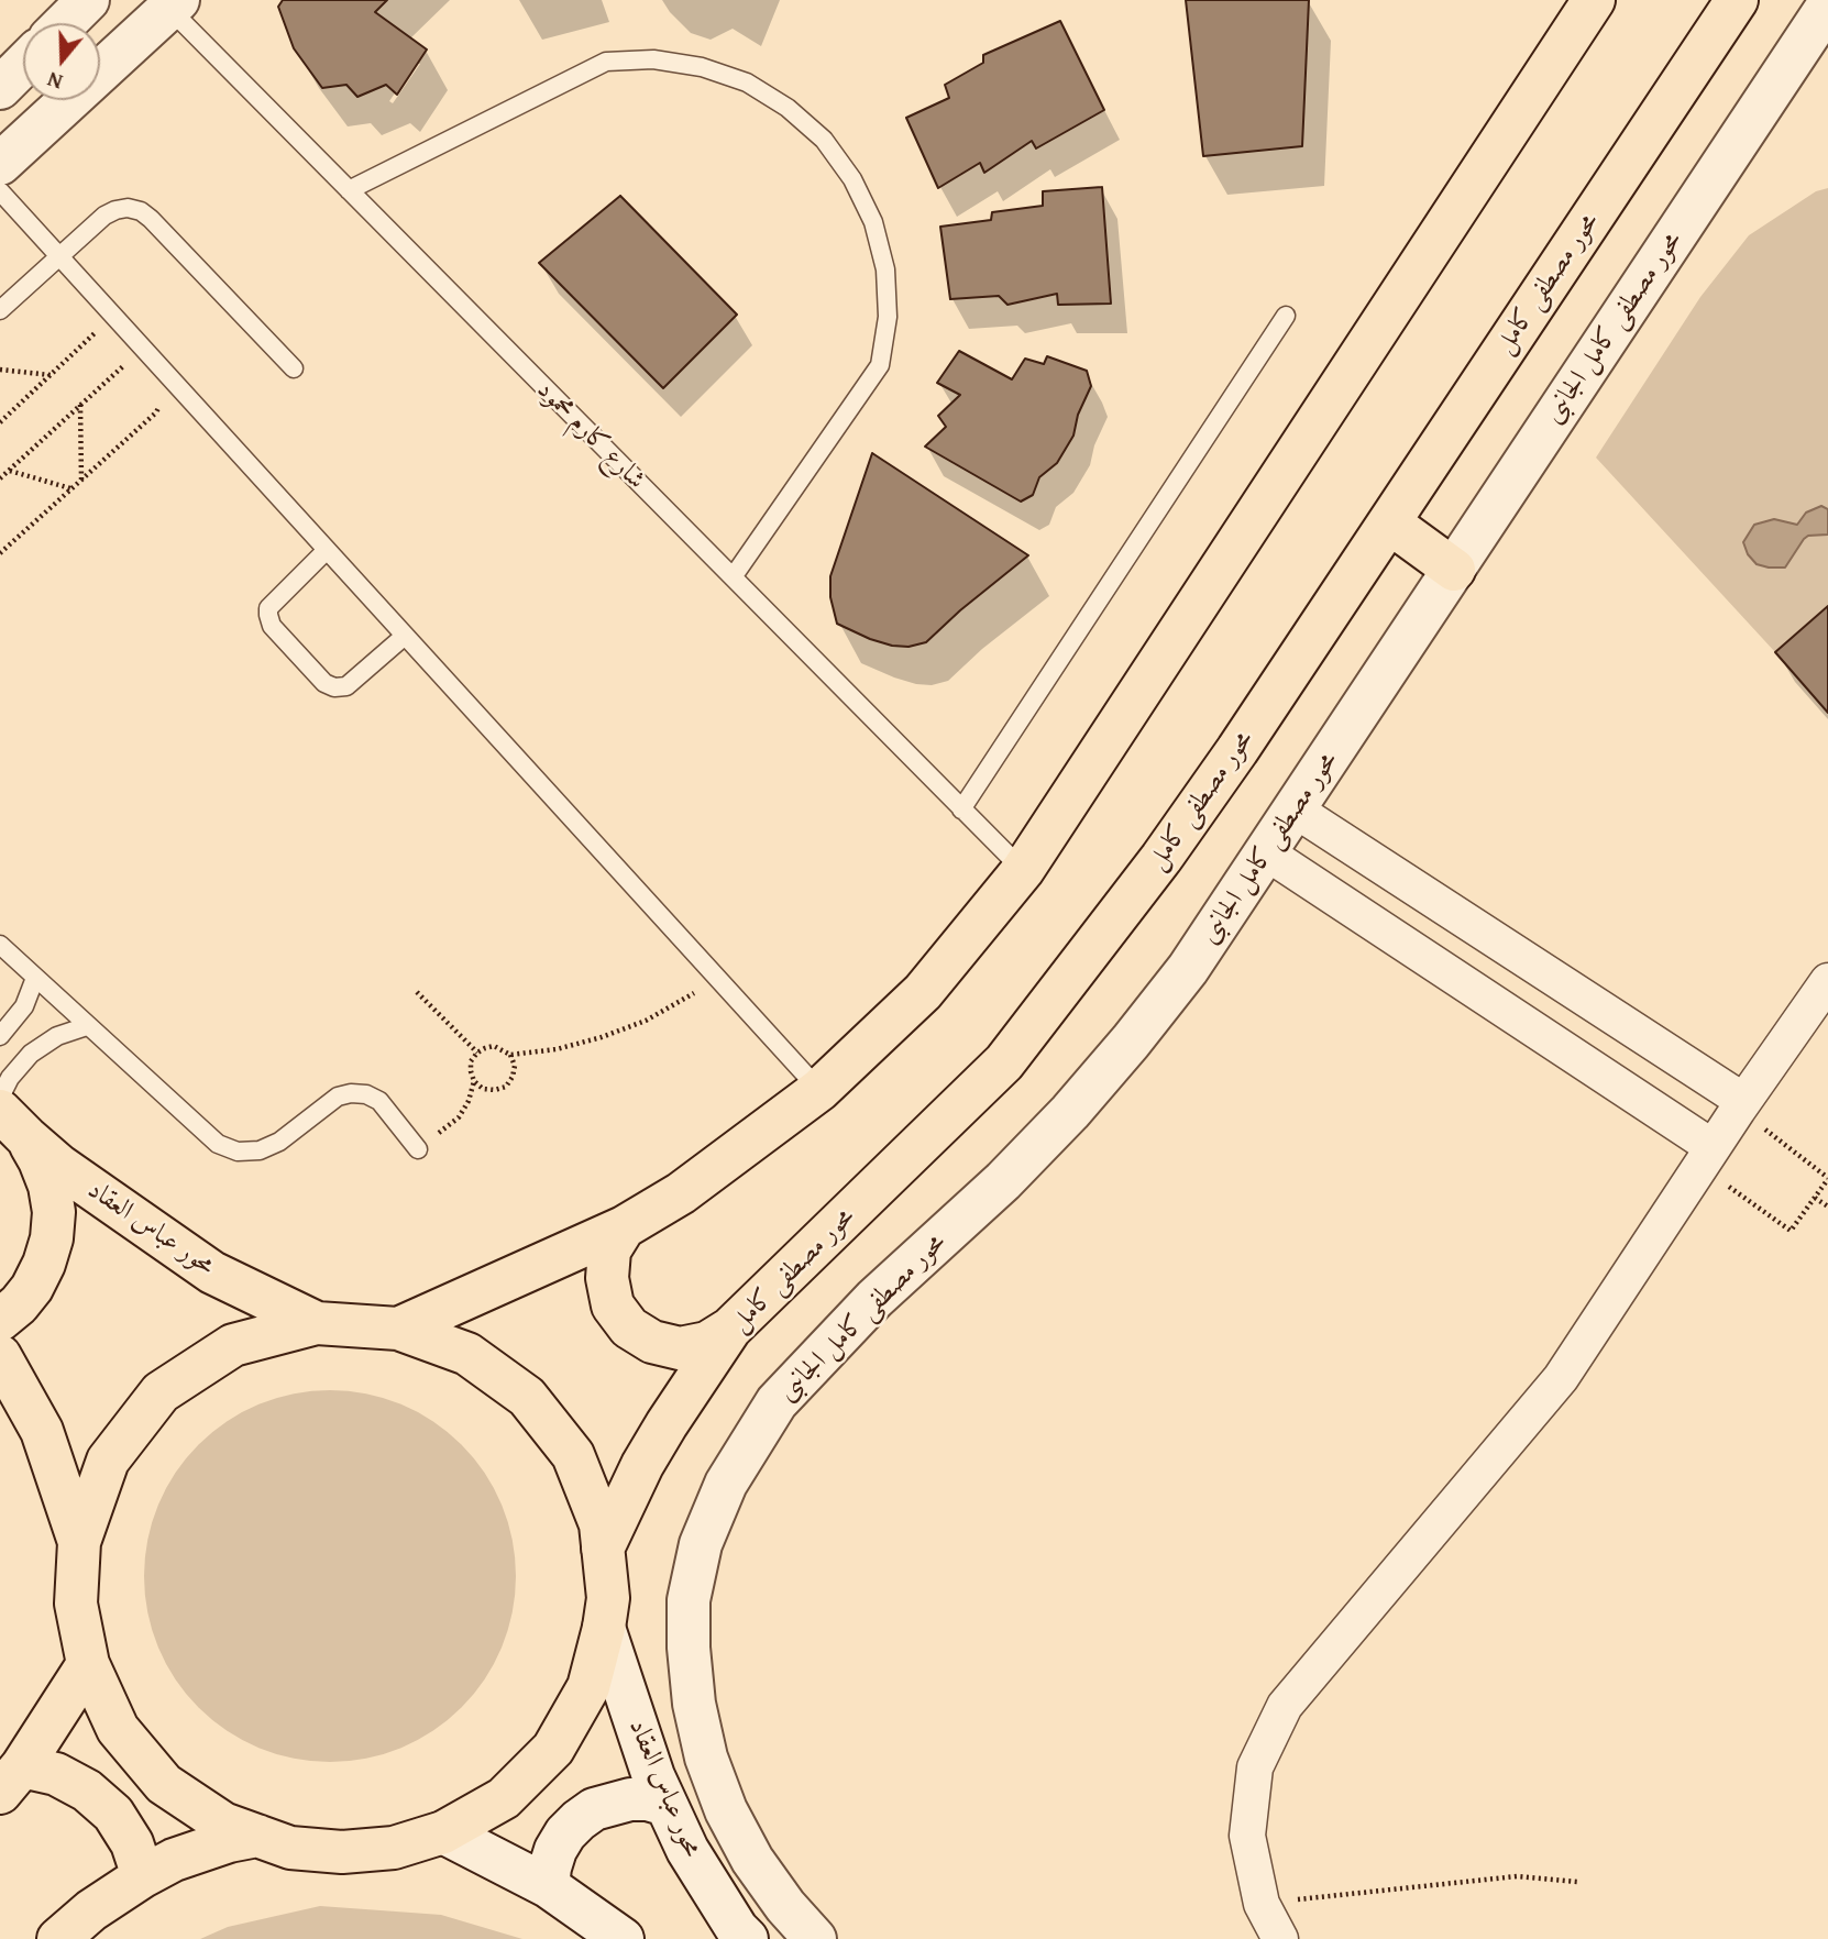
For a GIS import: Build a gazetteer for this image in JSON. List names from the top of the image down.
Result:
{
  "streets": {
    "main road": ["محور مصطفى كامل", "محور عباس العقاد"],
    "street": ["محور مصطفى كامل الجانبى"],
    "lane": ["شارع كارم محمود"]
  },
  "north": "bottom"
}
